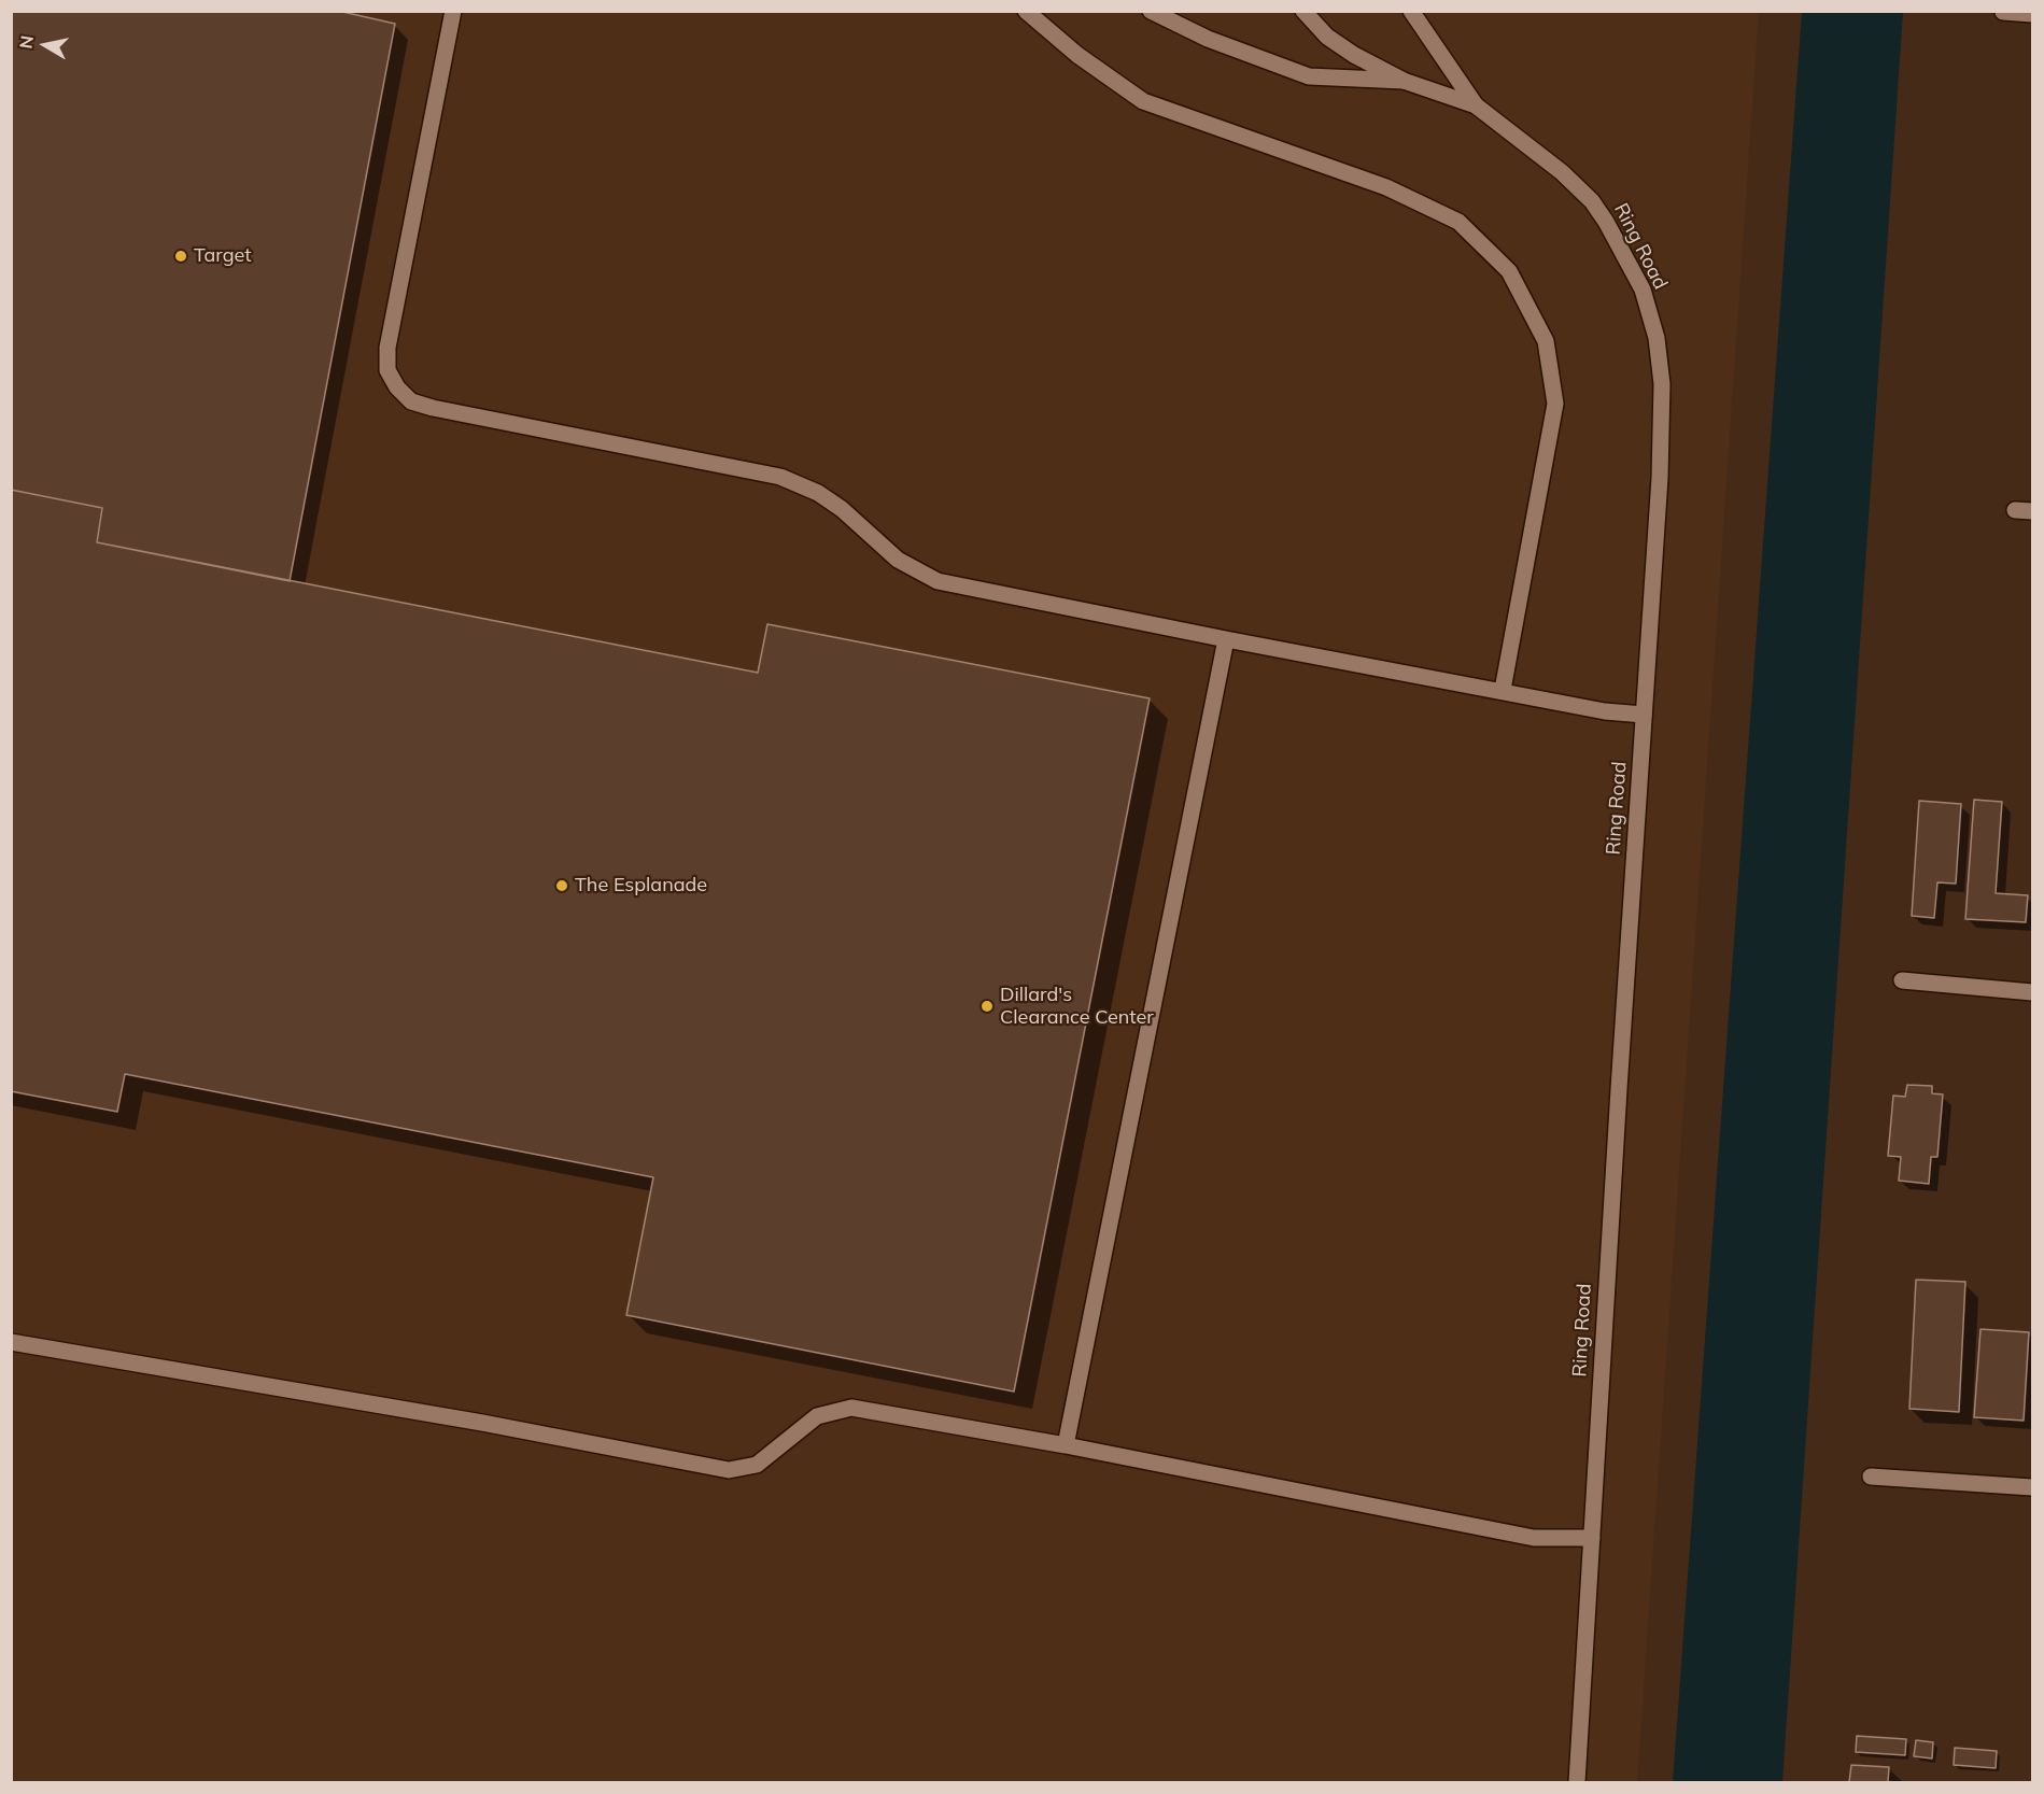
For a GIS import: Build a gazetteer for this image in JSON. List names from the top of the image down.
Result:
{
  "streets": {
    "street": ["Ring Road"]
  },
  "places": ["Target", "The Esplanade", "Dillard's Clearance Center"],
  "north": "left"
}
